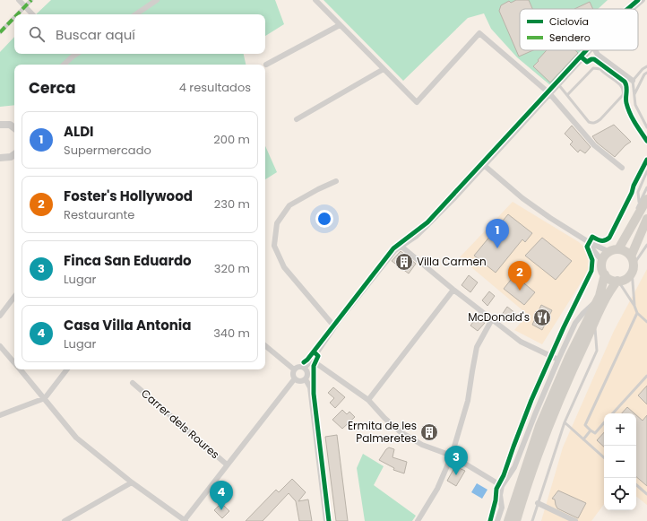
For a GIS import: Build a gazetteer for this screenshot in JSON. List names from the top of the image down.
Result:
{
  "streets": {
    "street": ["Carrer dels Roures"]
  },
  "places": {
    "building": ["Villa Carmen", "Ermita de les Palmeretes"],
    "restaurant": ["McDonald's"]
  },
  "legend": ["Ciclovía", "Sendero"],
  "page": {
    "search": "Buscar aquí",
    "heading": ["Cerca", "4 resultados"],
    "list": [
      {
        "mark": "1",
        "name": "ALDI",
        "note": "Supermercado",
        "value": "200 m"
      },
      {
        "mark": "2",
        "name": "Foster's Hollywood",
        "note": "Restaurante",
        "value": "230 m"
      },
      {
        "mark": "3",
        "name": "Finca San Eduardo",
        "note": "Lugar",
        "value": "320 m"
      },
      {
        "mark": "4",
        "name": "Casa Villa Antonia",
        "note": "Lugar",
        "value": "340 m"
      }
    ],
    "pins": [
      "1",
      "2",
      "3",
      "4"
    ],
    "map_buttons": ["+", "−"]
  }
}
